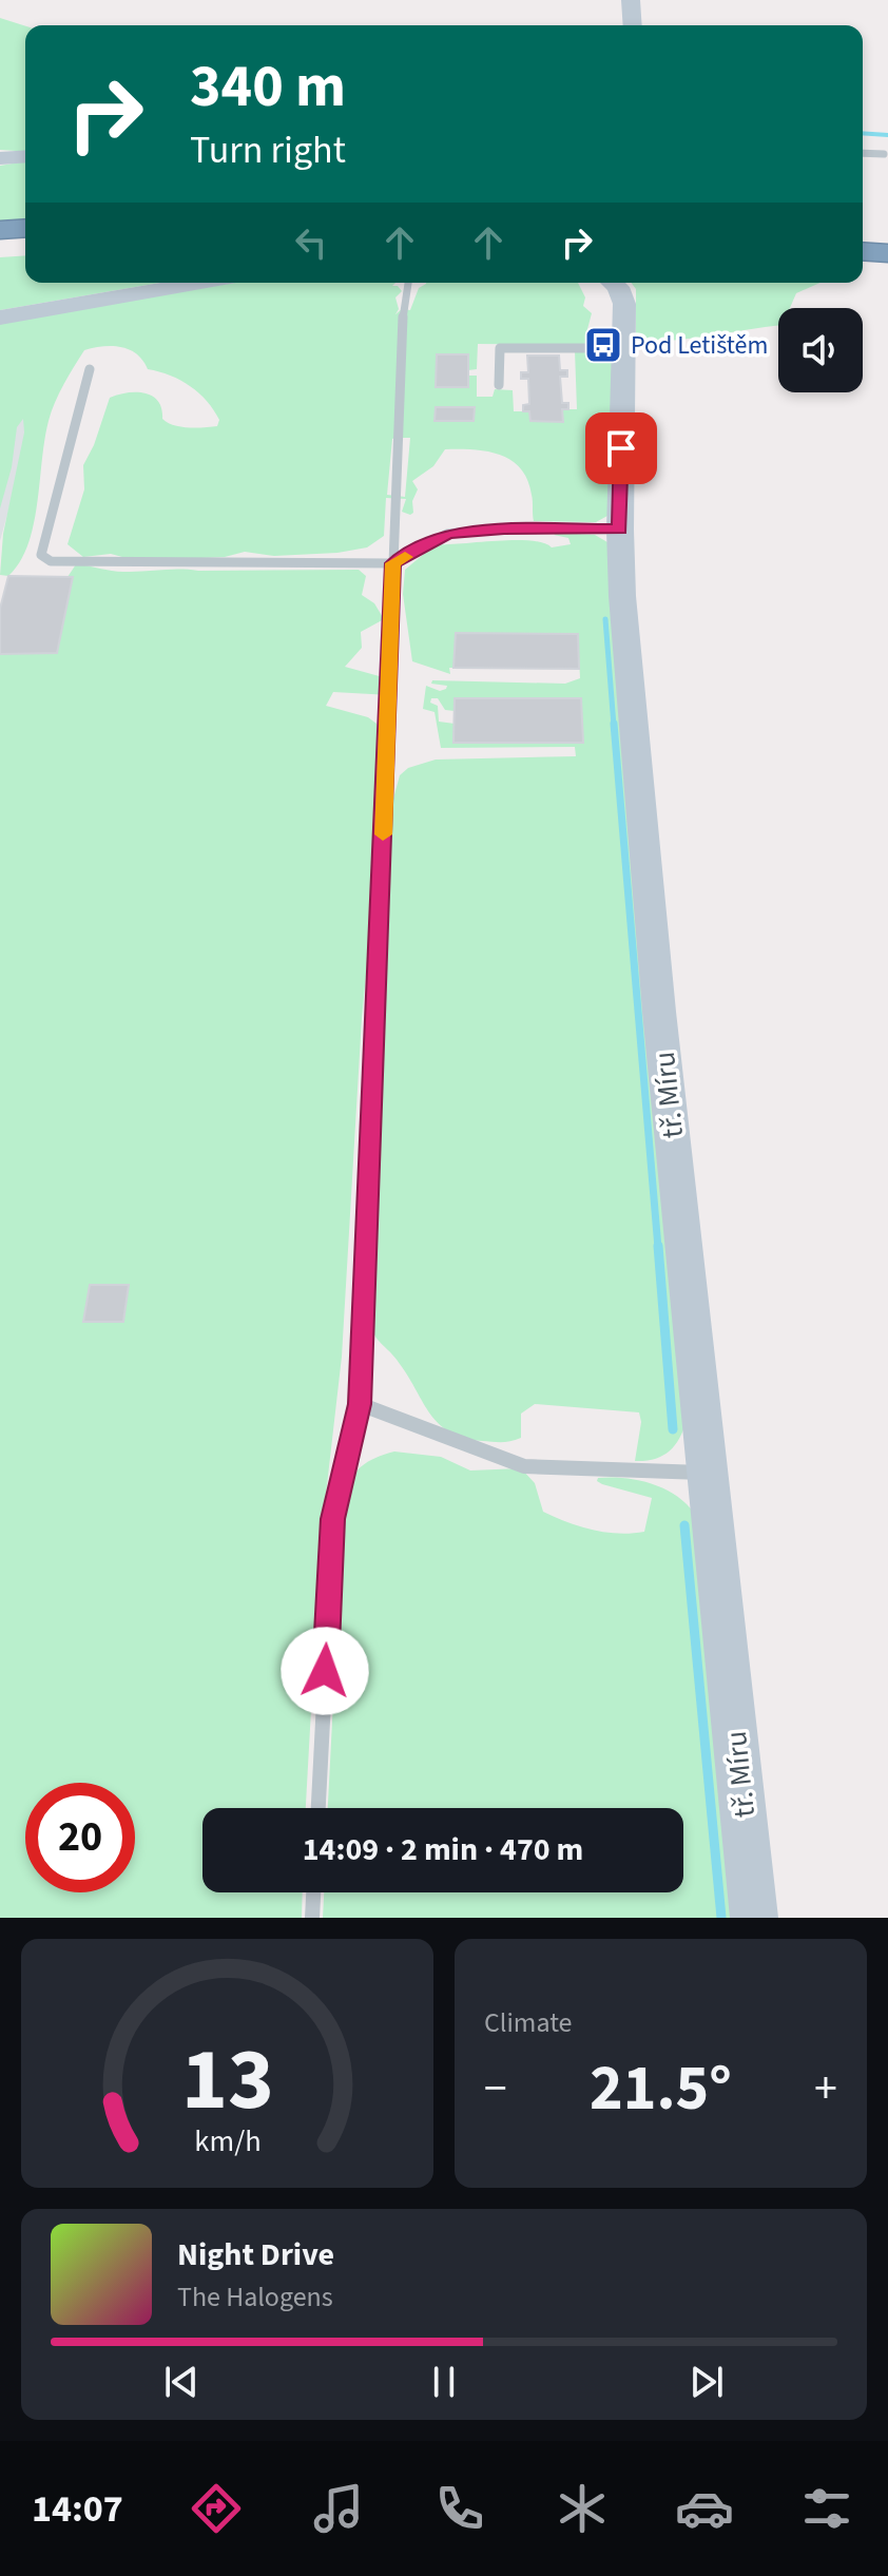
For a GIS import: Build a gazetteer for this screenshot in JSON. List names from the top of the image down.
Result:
{
  "streets": {
    "main road": ["tř. Míru"]
  },
  "places": {
    "bus stop": ["Pod Letištěm"]
  },
  "page": {
    "turn": ["340 m", "Turn right"],
    "limit": "20",
    "trip": "14:09 · 2 min · 470 m",
    "tile": "Climate",
    "heat": ["−", "21.5°", "+"],
    "song": ["Night Drive", "The Halogens"],
    "tabs": "14:07",
    "gauge": ["13", "km/h"]
  }
}
